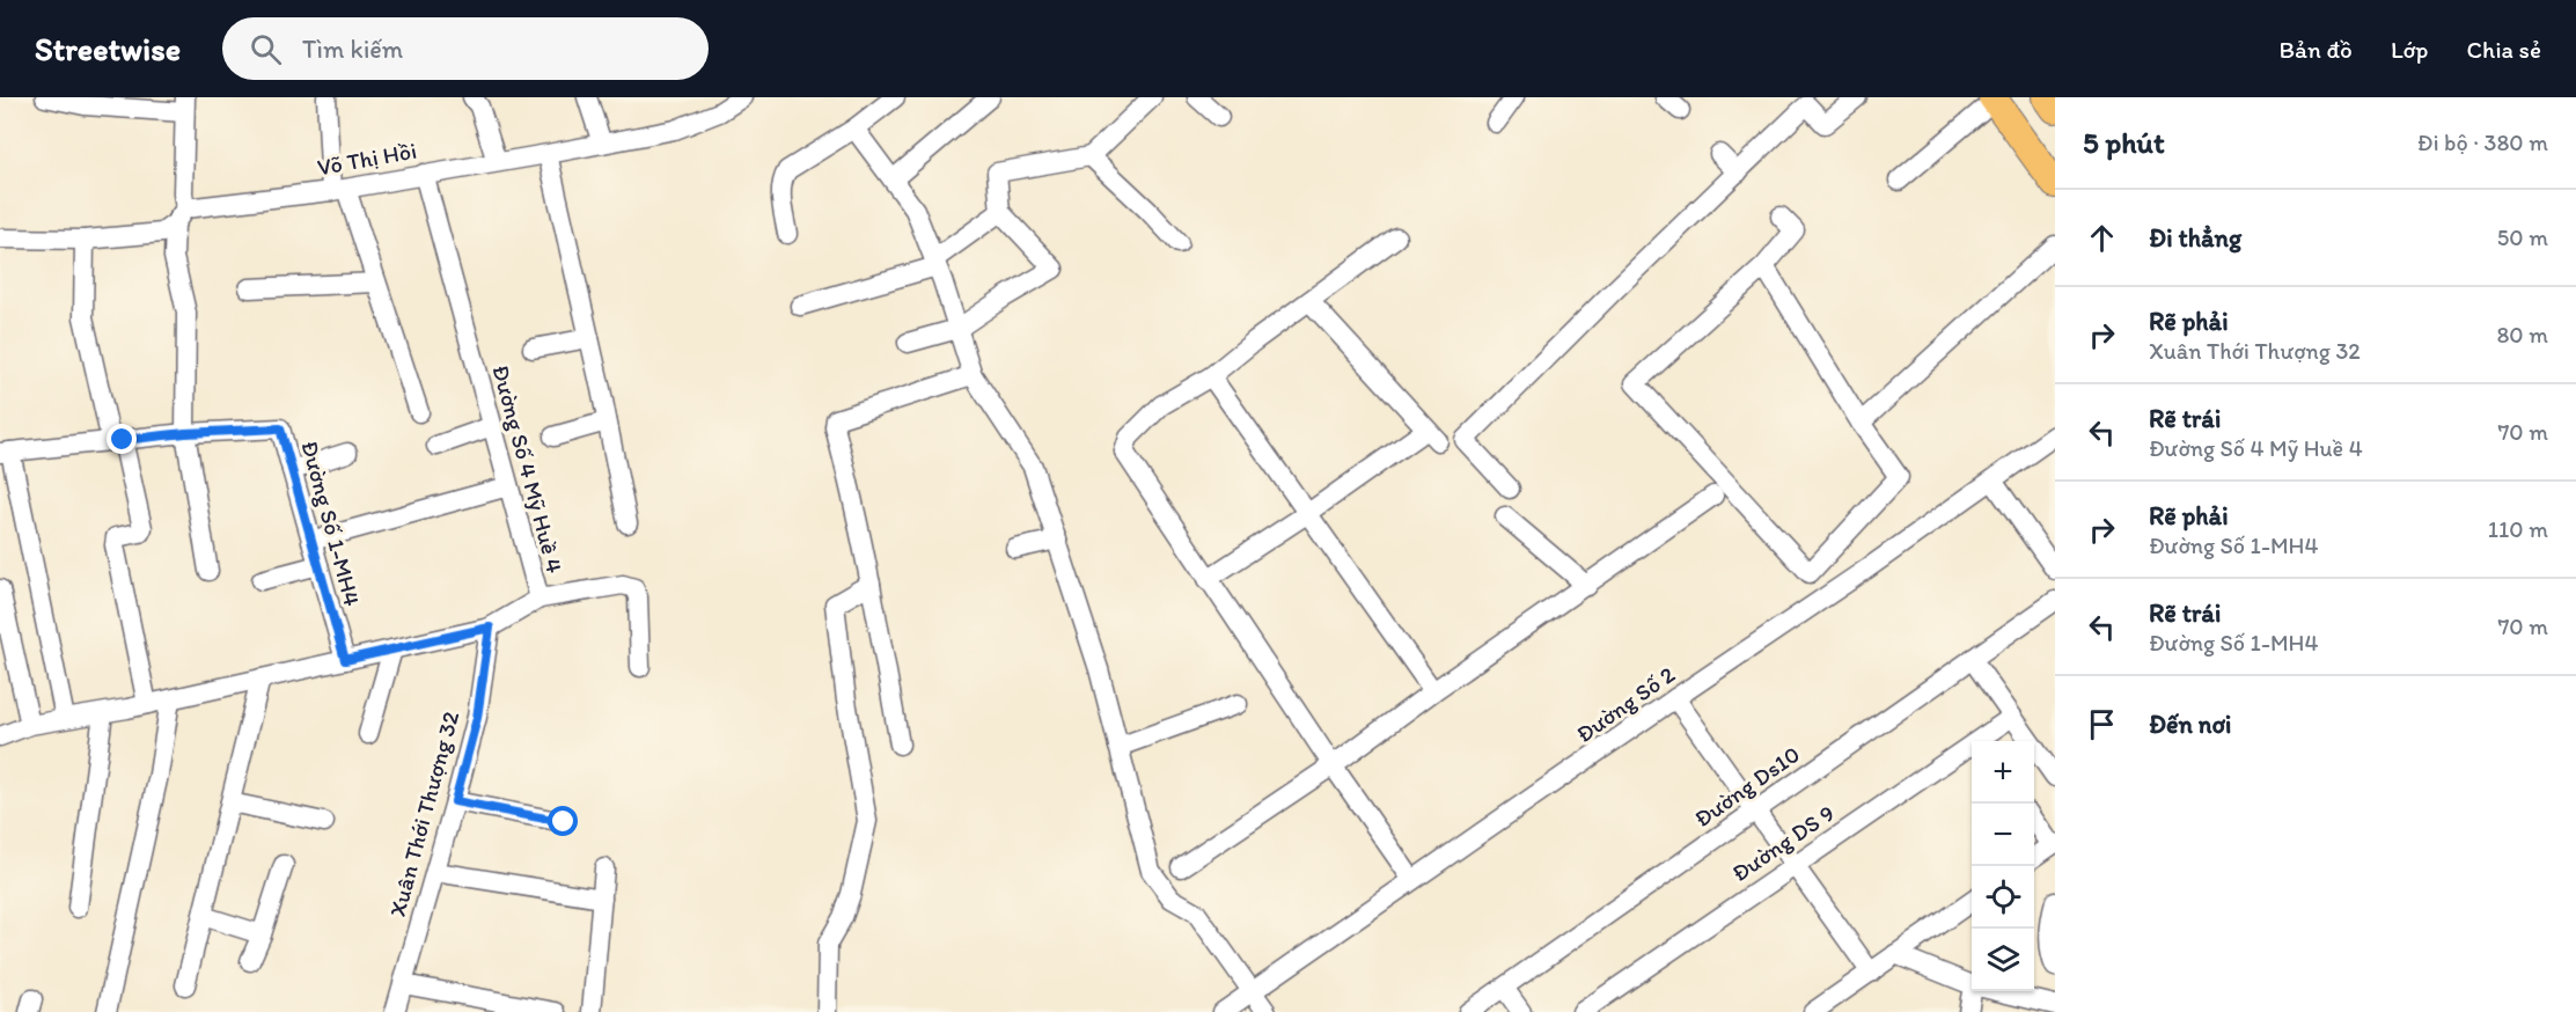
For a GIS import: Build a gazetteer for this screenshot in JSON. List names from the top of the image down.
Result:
{
  "streets": {
    "street": [
      "Võ Thị Hồi",
      "Đường Số 4 Mỹ Huề 4",
      "Đường Số 1-MH4",
      "Đường Số 2",
      "Đường Ds10",
      "Xuân Thới Thượng 32",
      "Đường DS 9"
    ]
  },
  "crossings": [
    ["Võ Thị Hồi", "Đường Số 4 Mỹ Huề 4"],
    ["Đường Số 4 Mỹ Huề 4", "Đường Số 1-MH4"],
    ["Đường Số 4 Mỹ Huề 4", "Xuân Thới Thượng 32"]
  ],
  "page": {
    "header": "Streetwise",
    "search": "Tìm kiếm",
    "nav": ["Bản đồ", "Lớp", "Chia sẻ"],
    "heading": ["5 phút", "Đi bộ · 380 m"],
    "list": [
      ["Đi thẳng", "50 m"],
      ["Rẽ phải", "Xuân Thới Thượng 32", "80 m"],
      ["Rẽ trái", "Đường Số 4 Mỹ Huề 4", "70 m"],
      ["Rẽ phải", "Đường Số 1-MH4", "110 m"],
      ["Rẽ trái", "Đường Số 1-MH4", "70 m"],
      "Đến nơi"
    ],
    "map_buttons": ["+", "−"]
  }
}
